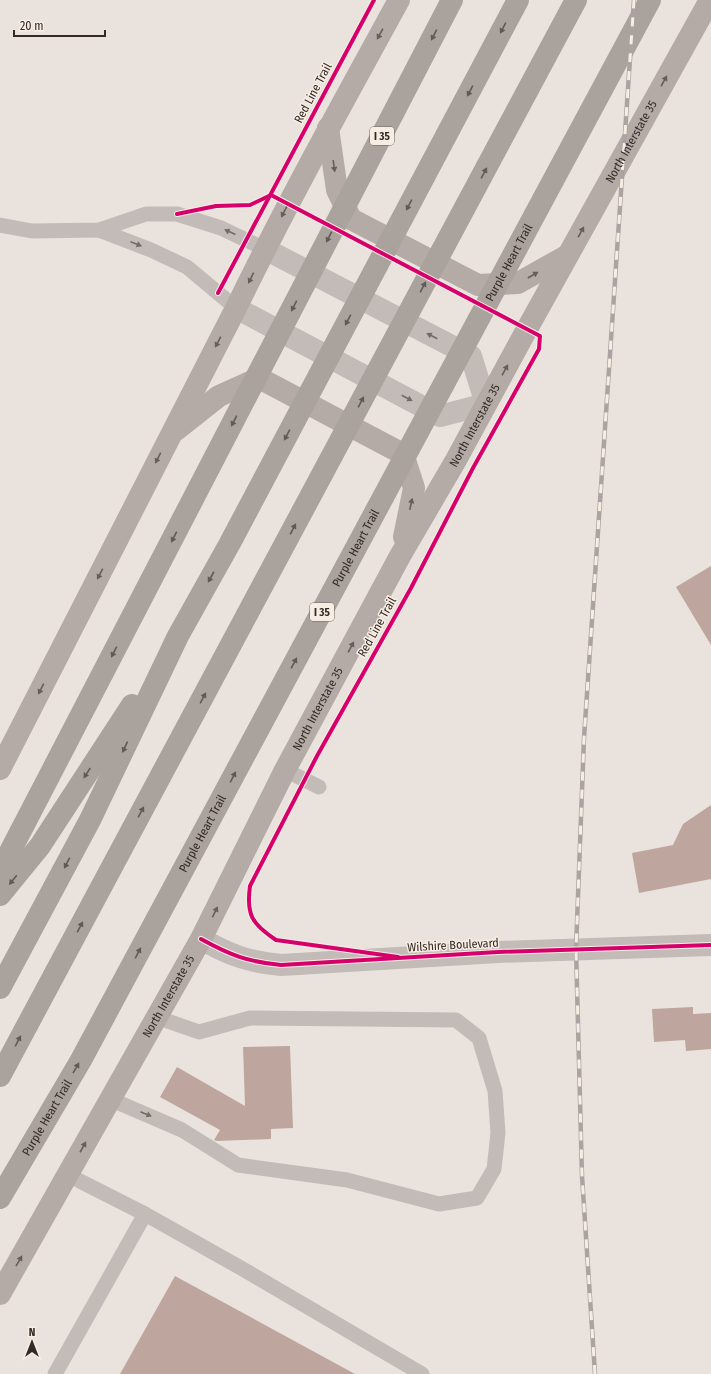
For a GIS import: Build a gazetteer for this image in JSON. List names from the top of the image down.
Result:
{
  "streets": {
    "highway": ["I 35", "Purple Heart Trail"],
    "main road": ["North Interstate 35"],
    "street": ["Wilshire Boulevard"],
    "cycle path": ["Red Line Trail"]
  },
  "crossings": [
    ["North Interstate 35", "Wilshire Boulevard"]
  ],
  "one_way": ["North Interstate 35"],
  "scale_bar": "20 m",
  "north": "top"
}
